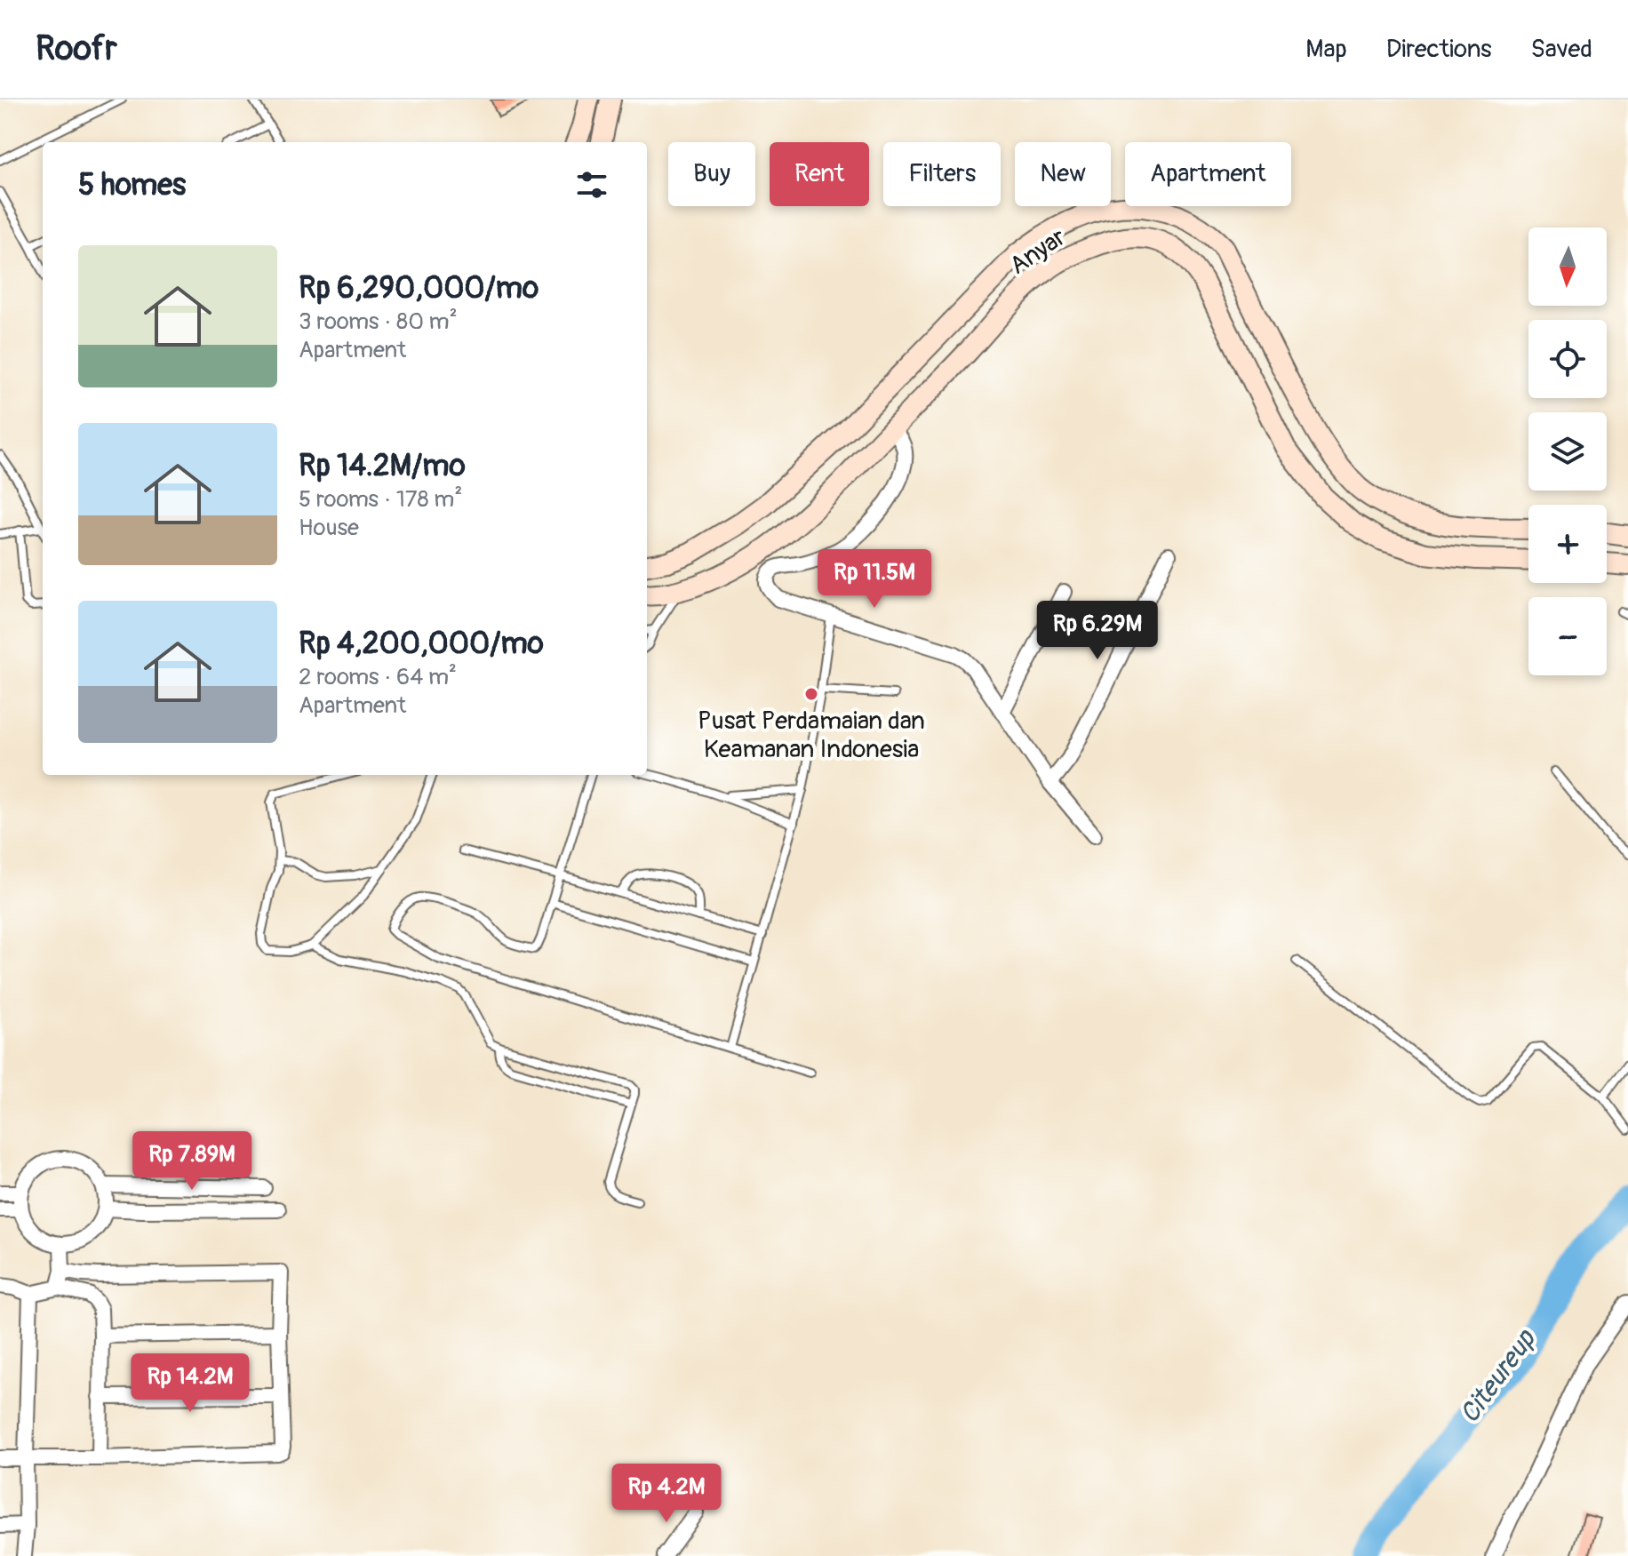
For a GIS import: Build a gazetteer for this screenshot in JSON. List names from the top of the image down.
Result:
{
  "streets": {
    "street": ["Anyar"]
  },
  "water": ["Citeureup"],
  "places": ["Pusat Perdamaian dan Keamanan Indonesia"],
  "north": "bottom",
  "page": {
    "header": "Roofr",
    "nav": ["Map", "Directions", "Saved"],
    "chip": [
      "Buy",
      "Rent",
      "Filters",
      "New",
      "Apartment"
    ],
    "heading": "5 homes",
    "map_buttons": ["+", "−"],
    "list": [
      {
        "name": "Rp 6,290,000/mo",
        "note": "3 rooms · 80 m² · Apartment"
      },
      {
        "name": "Rp 14.2M/mo",
        "note": "5 rooms · 178 m² · House"
      },
      {
        "name": "Rp 4,200,000/mo",
        "note": "2 rooms · 64 m² · Apartment"
      }
    ],
    "price": [
      "Rp 11.5M",
      "Rp 6.29M",
      "Rp 7.89M",
      "Rp 14.2M",
      "Rp 4.2M"
    ]
  }
}
